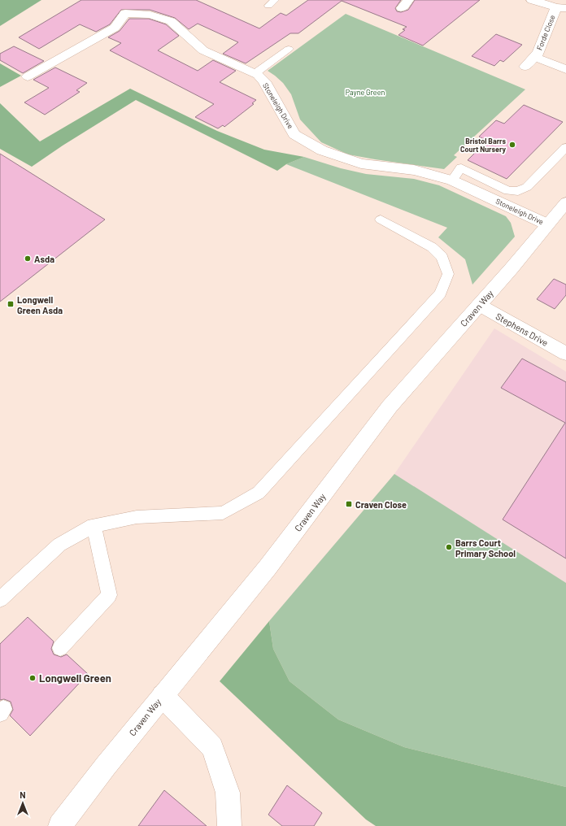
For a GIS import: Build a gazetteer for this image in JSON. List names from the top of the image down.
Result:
{
  "streets": {
    "street": [
      "Forde Close",
      "Stoneleigh Drive",
      "Craven Way",
      "Stephens Drive"
    ]
  },
  "crossings": [
    ["Stoneleigh Drive", "Craven Way"],
    ["Craven Way", "Stephens Drive"]
  ],
  "parks": ["Payne Green"],
  "places": {
    "other": [
      "Bristol Barrs Court Nursery",
      "Asda",
      "Barrs Court Primary School",
      "Longwell Green"
    ],
    "transit": ["Longwell Green Asda", "Craven Close"]
  },
  "north": "top"
}
